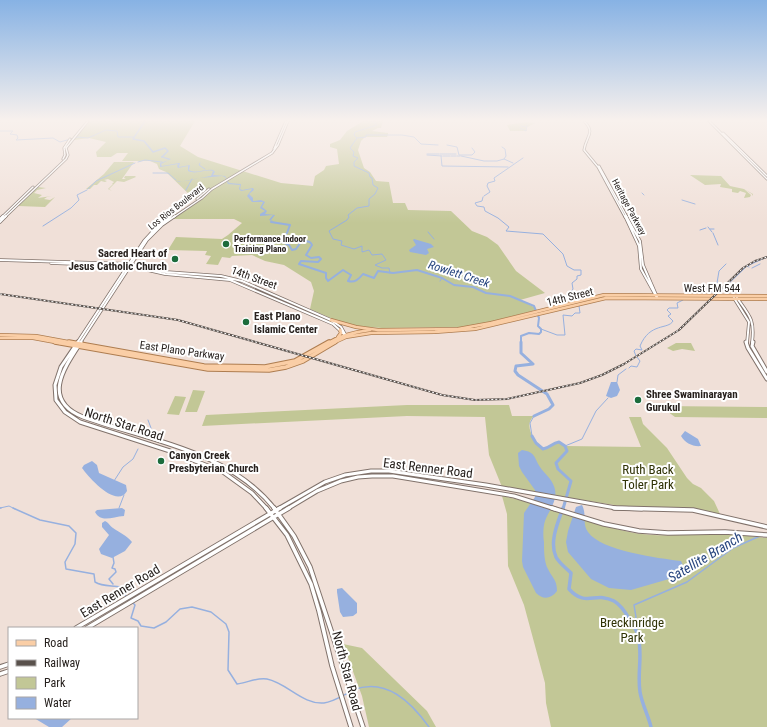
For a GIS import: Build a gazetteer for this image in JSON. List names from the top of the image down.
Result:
{
  "streets": {
    "main road": [
      "Los Rios Boulevard",
      "Heritage Parkway",
      "14th Street",
      "West FM 544",
      "East Plano Parkway",
      "North Star Road",
      "East Renner Road"
    ]
  },
  "crossings": [
    ["Los Rios Boulevard", "14th Street"],
    ["Los Rios Boulevard", "East Plano Parkway"],
    ["Los Rios Boulevard", "North Star Road"],
    ["Heritage Parkway", "14th Street"],
    ["Heritage Parkway", "West FM 544"],
    ["14th Street", "West FM 544"],
    ["14th Street", "East Plano Parkway"],
    ["East Plano Parkway", "North Star Road"],
    ["North Star Road", "East Renner Road"]
  ],
  "water": ["Rowlett Creek", "Satellite Branch"],
  "parks": ["Ruth Back Toler Park", "Breckinridge Park"],
  "places": [
    "Performance Indoor Training Plano",
    "Sacred Heart of Jesus Catholic Church",
    "East Plano Islamic Center",
    "Shree Swaminarayan Gurukul",
    "Canyon Creek Presbyterian Church"
  ],
  "legend": [
    "Road",
    "Railway",
    "Park",
    "Water"
  ]
}
